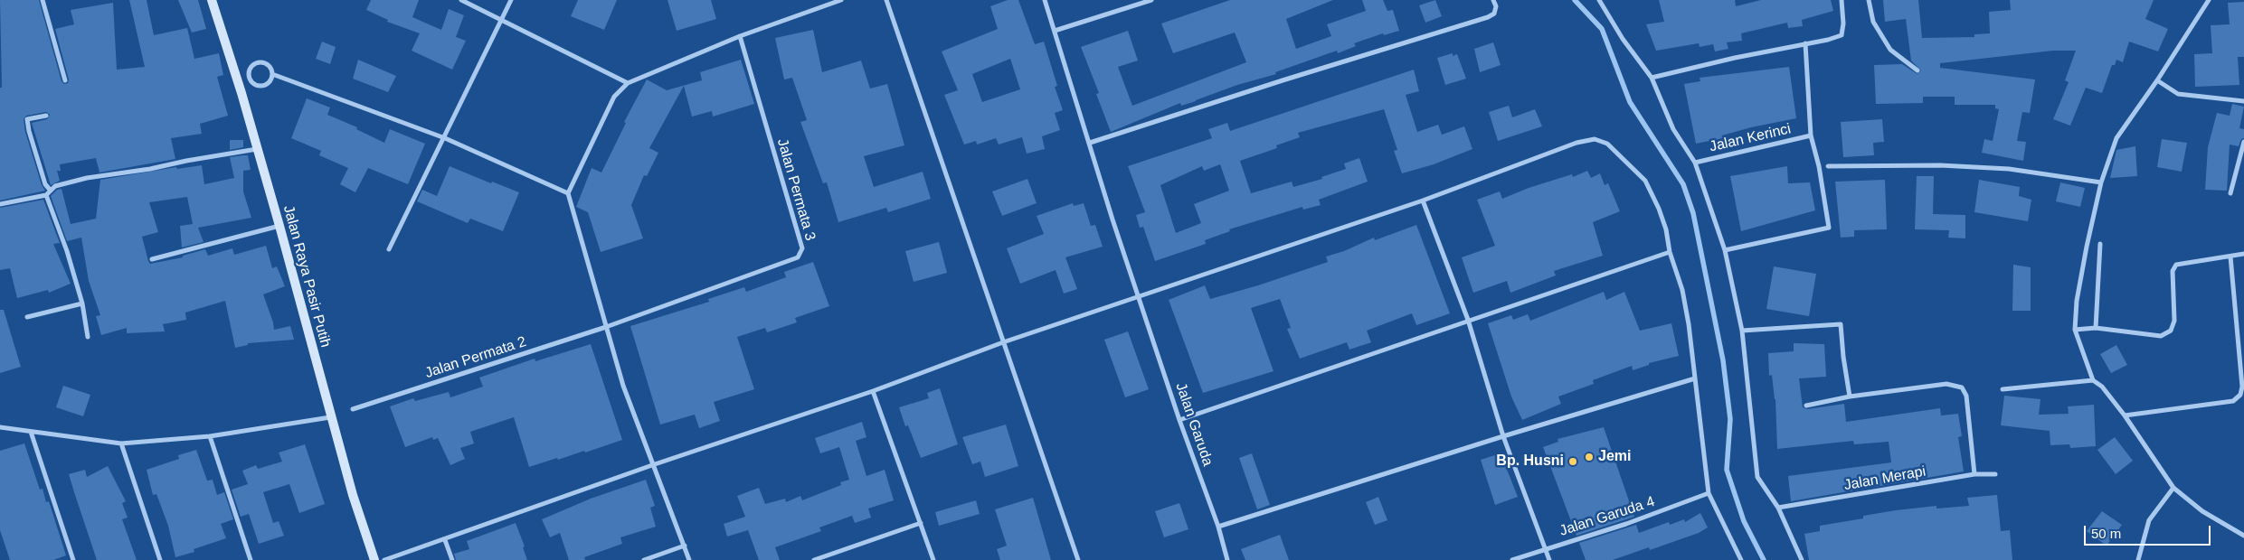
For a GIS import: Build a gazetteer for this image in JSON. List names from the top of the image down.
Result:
{
  "streets": {
    "street": [
      "Jalan Kerinci",
      "Jalan Permata 3",
      "Jalan Raya Pasir Putih",
      "Jalan Permata 2",
      "Jalan Garuda",
      "Jalan Merapi",
      "Jalan Garuda 4"
    ]
  },
  "crossings": [
    ["Jalan Permata 3", "Jalan Permata 2"]
  ],
  "places": ["Jemi", "Bp. Husni"],
  "scale_bar": "50 m"
}
